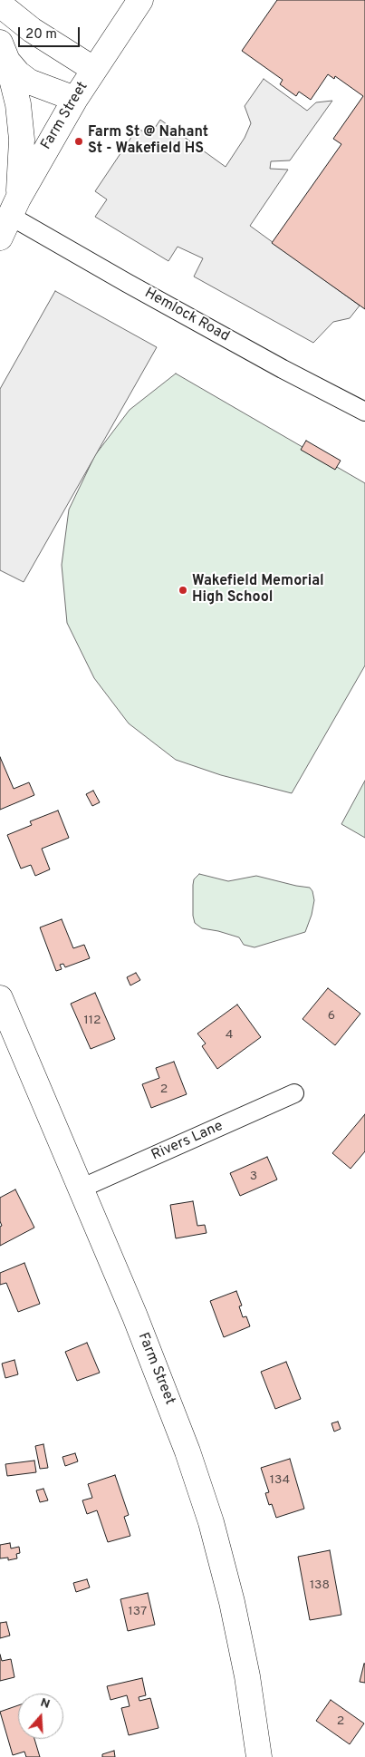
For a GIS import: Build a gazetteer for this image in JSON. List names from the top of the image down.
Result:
{
  "streets": {
    "main road": ["Farm Street"],
    "street": ["Hemlock Road", "Rivers Lane"]
  },
  "crossings": [
    ["Farm Street", "Hemlock Road"],
    ["Farm Street", "Rivers Lane"]
  ],
  "places": ["Farm St @ Nahant St - Wakefield HS", "Wakefield Memorial High School"],
  "house_numbers": [
    "6",
    "112",
    "4",
    "2",
    "3",
    "134",
    "138",
    "137",
    "2"
  ],
  "scale_bar": "20 m",
  "north": "top"
}
